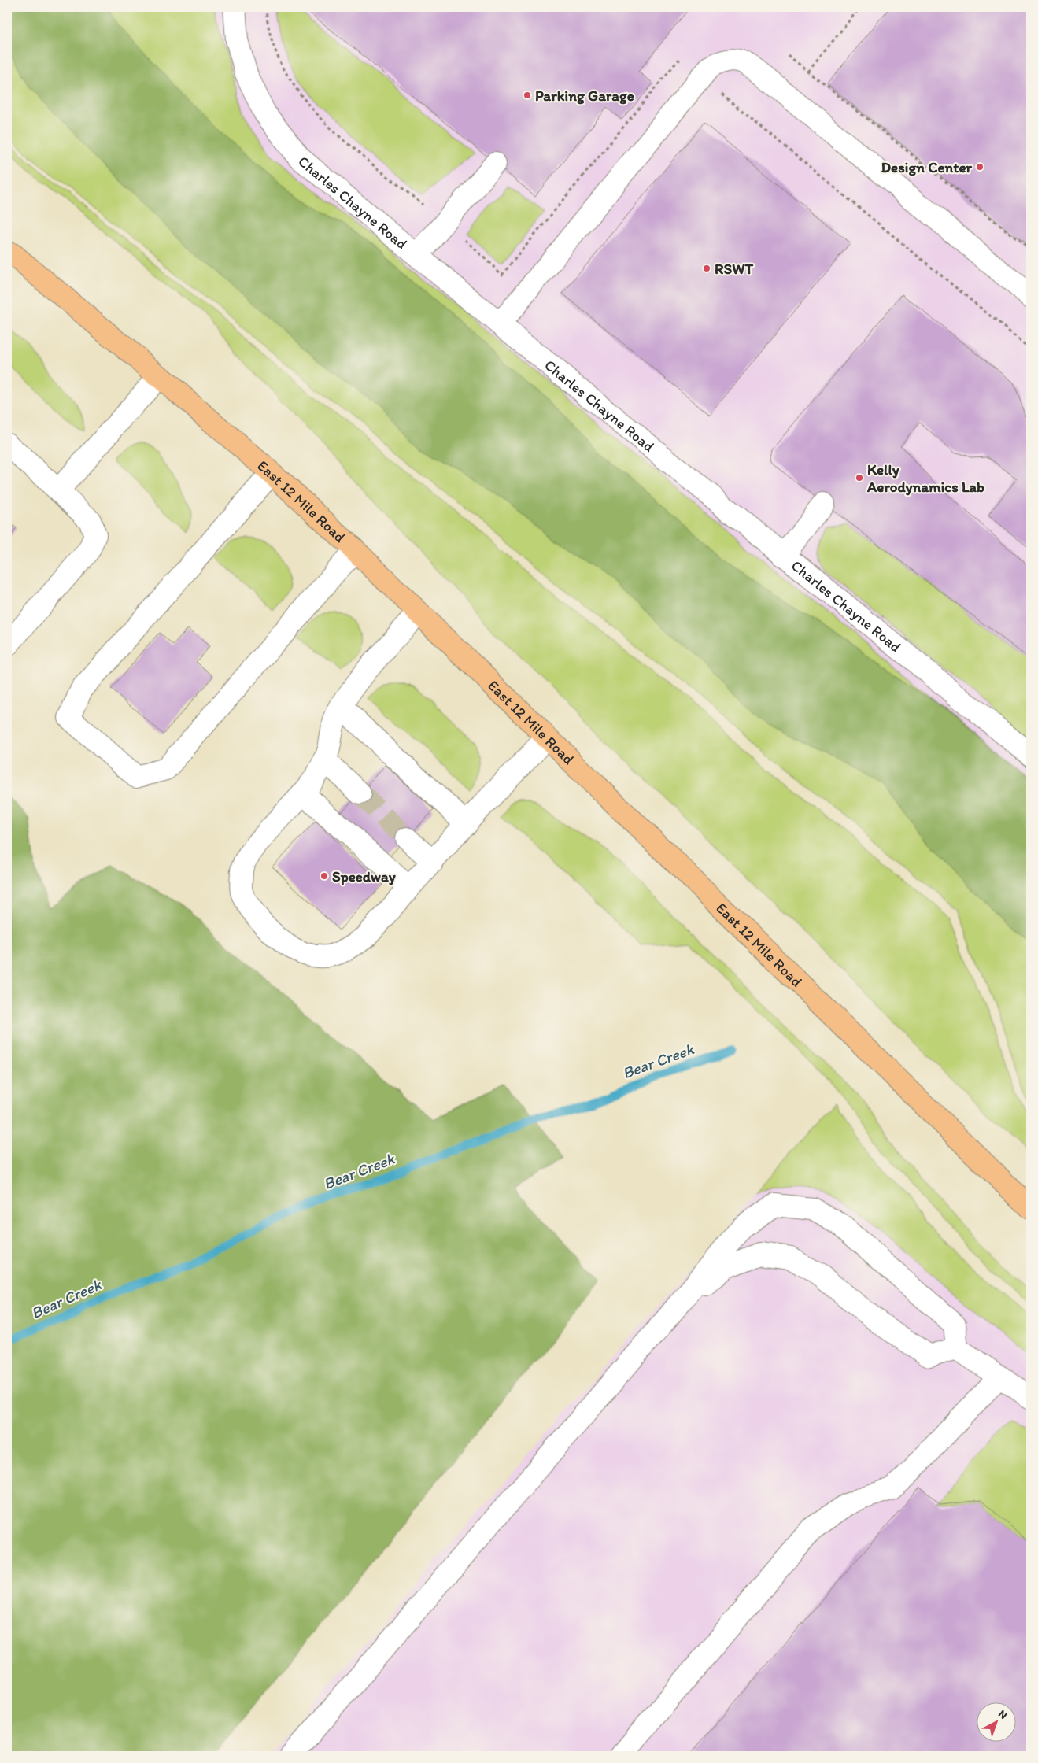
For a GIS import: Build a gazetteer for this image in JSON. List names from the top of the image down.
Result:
{
  "streets": {
    "main road": ["East 12 Mile Road"],
    "lane": ["Charles Chayne Road"]
  },
  "water": ["Bear Creek"],
  "places": [
    "Parking Garage",
    "Design Center",
    "RSWT",
    "Kelly Aerodynamics Lab",
    "Speedway"
  ],
  "north": "top right"
}
